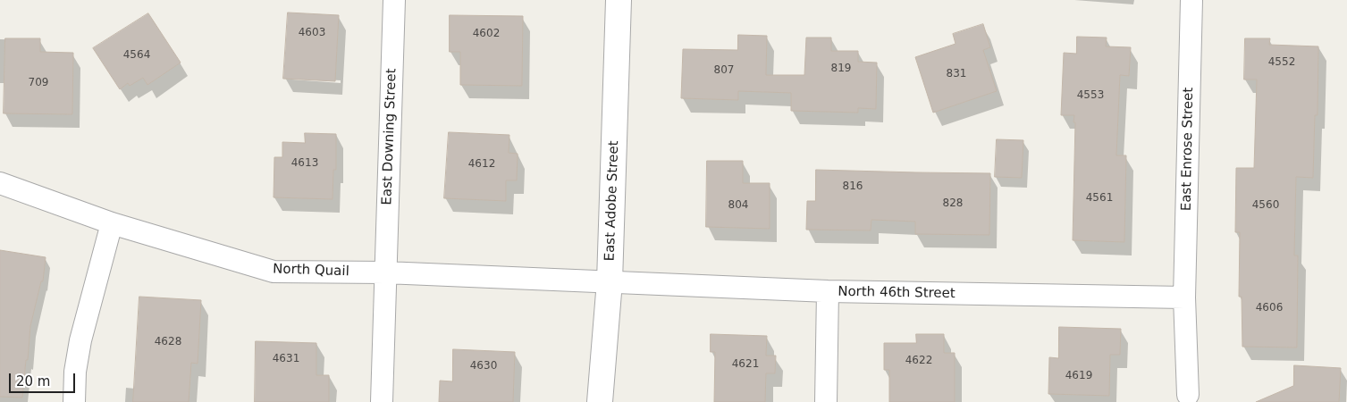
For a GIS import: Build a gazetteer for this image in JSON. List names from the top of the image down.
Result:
{
  "streets": {
    "street": [
      "East Downing Street",
      "East Enrose Street",
      "East Adobe Street",
      "North Quail",
      "North 46th Street"
    ]
  },
  "crossings": [
    ["East Downing Street", "North Quail"],
    ["East Enrose Street", "North 46th Street"],
    ["East Adobe Street", "North Quail"],
    ["East Adobe Street", "North 46th Street"],
    ["North Quail", "North 46th Street"]
  ],
  "house_numbers": [
    "4603",
    "4602",
    "4564",
    "4552",
    "819",
    "807",
    "831",
    "709",
    "4553",
    "4613",
    "4612",
    "816",
    "4561",
    "828",
    "804",
    "4560",
    "4606",
    "4628",
    "4631",
    "4622",
    "4621",
    "4630",
    "4619"
  ],
  "scale_bar": "20 m"
}
